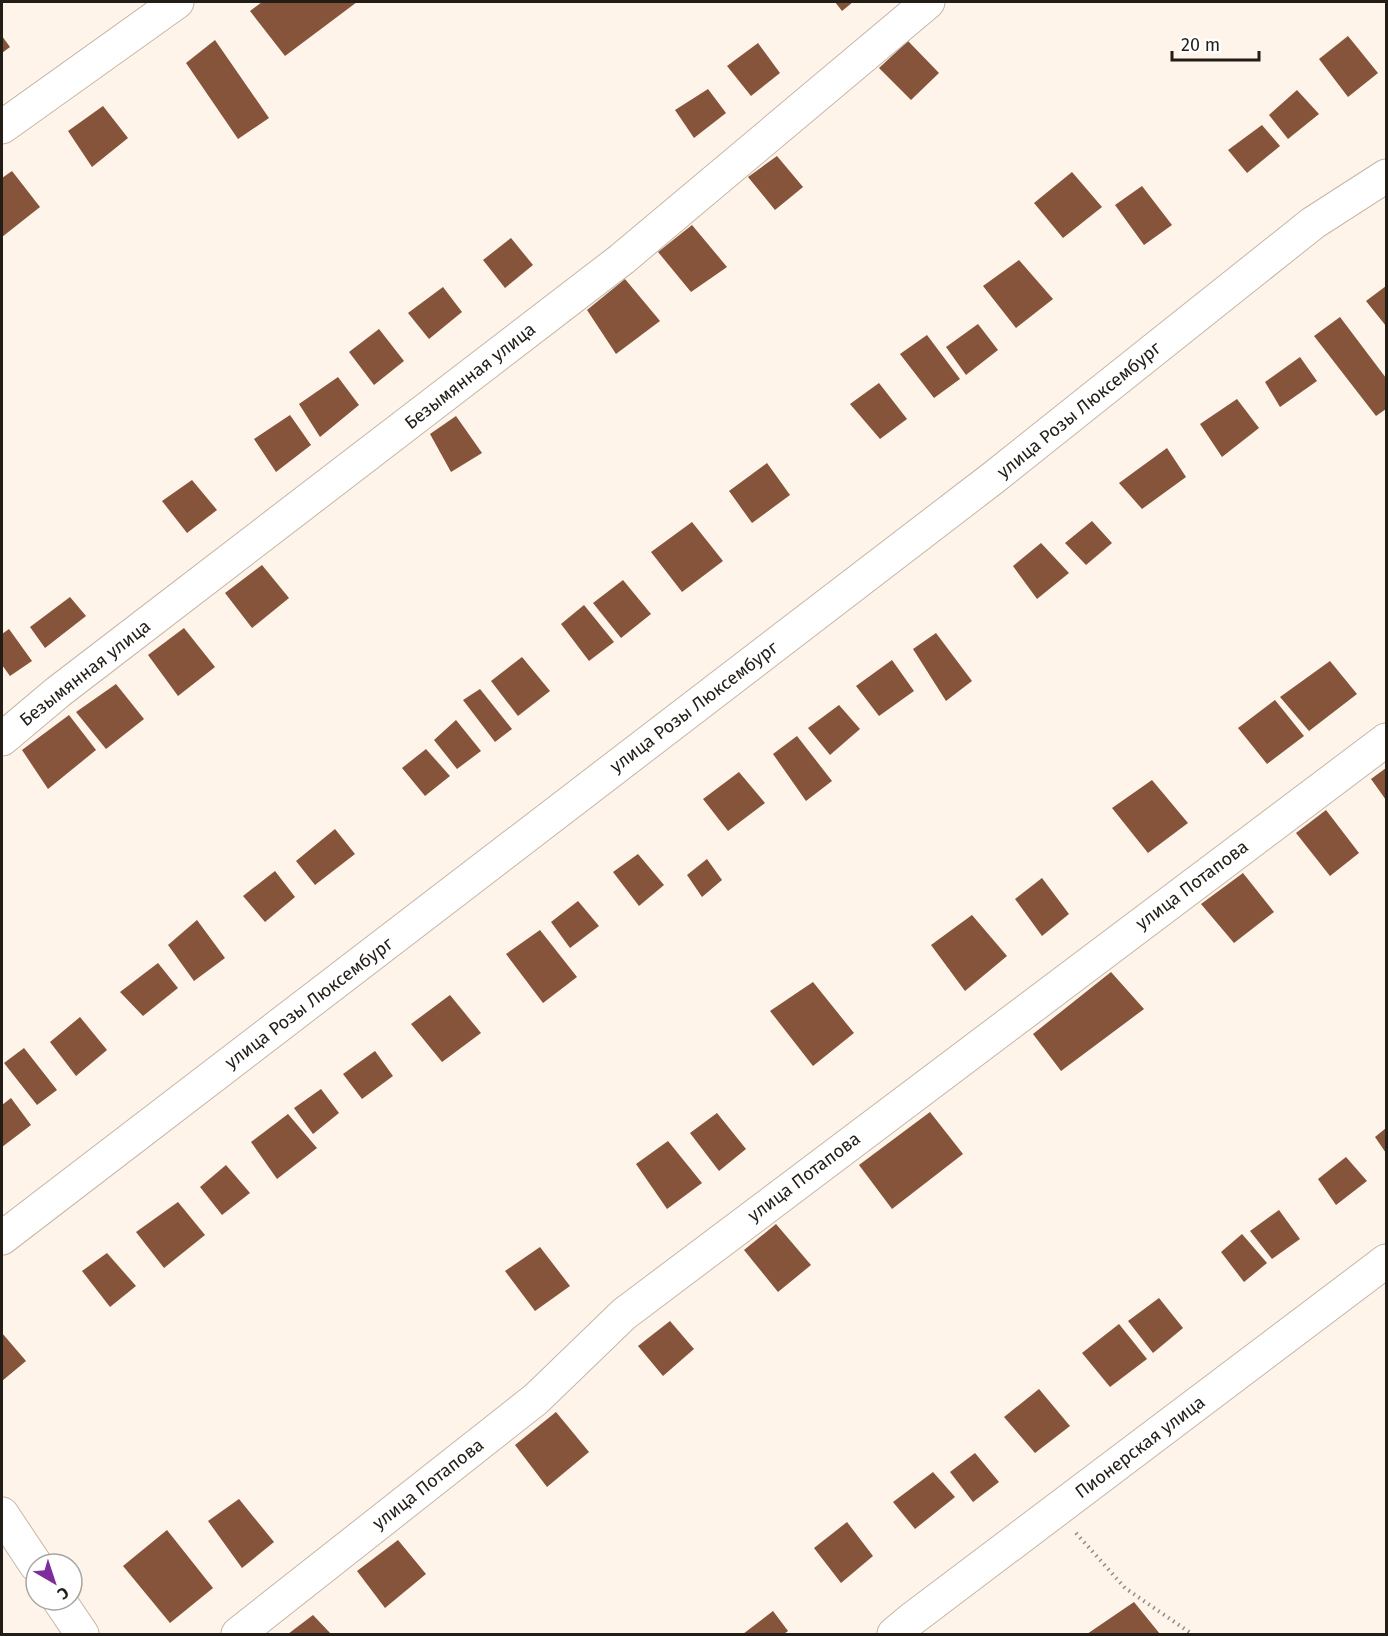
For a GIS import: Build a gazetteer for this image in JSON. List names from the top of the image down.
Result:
{
  "streets": {
    "street": [
      "Безымянная улица",
      "улица Розы Люксембург",
      "улица Потапова",
      "Пионерская улица"
    ]
  },
  "scale_bar": "20 m",
  "north": "bottom right"
}
